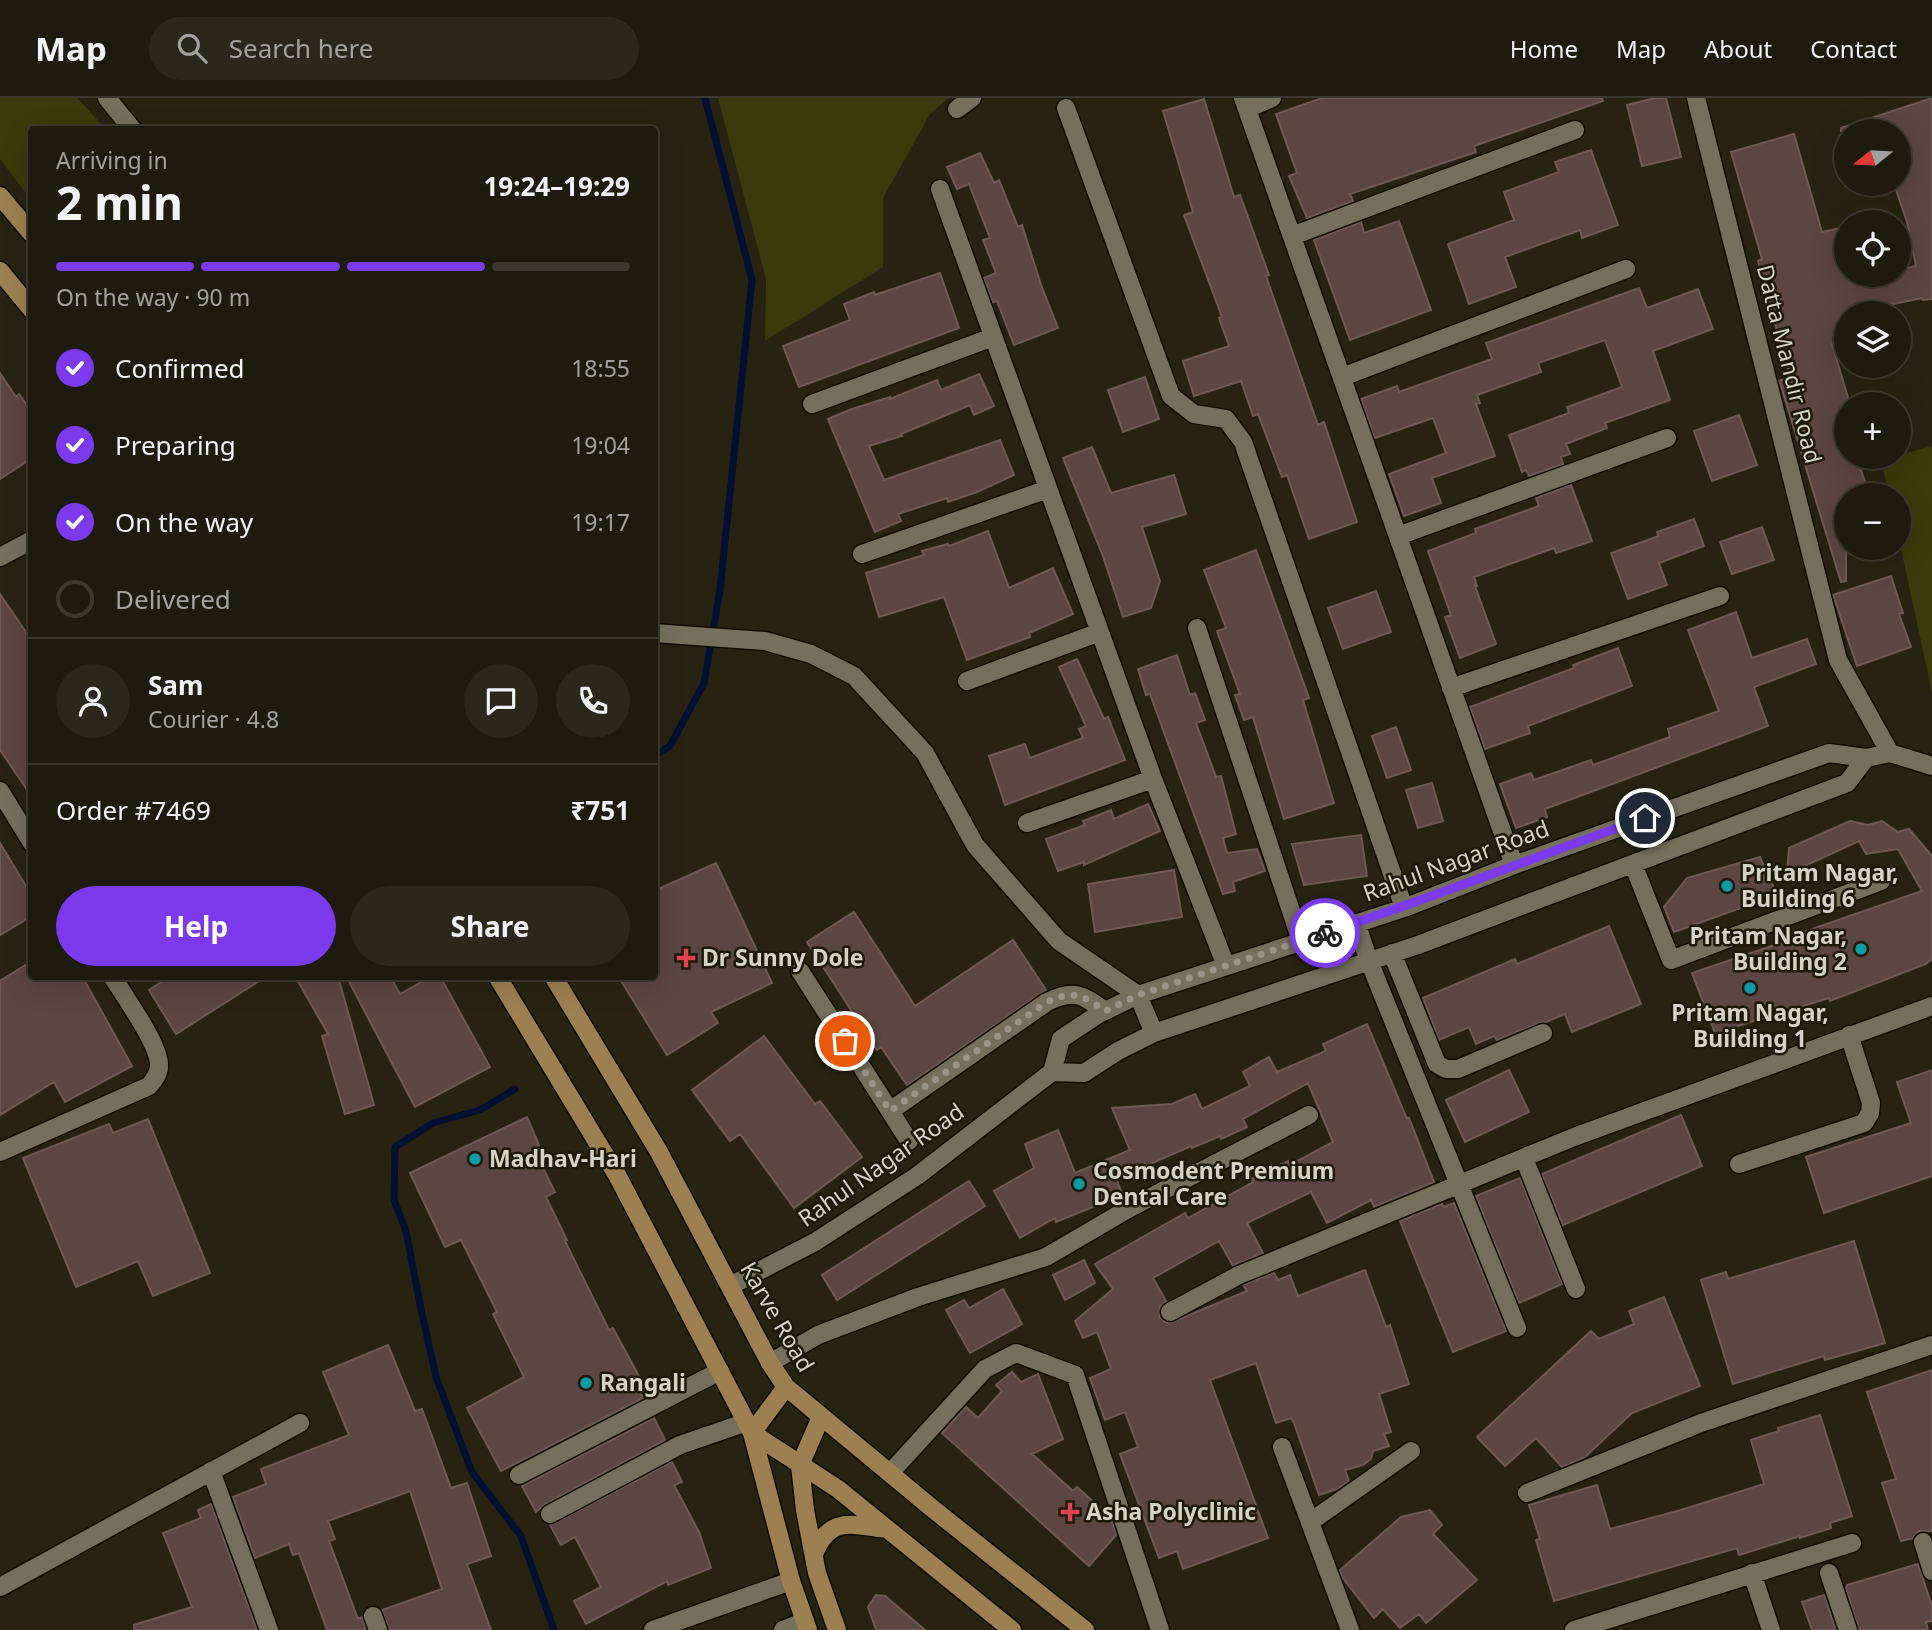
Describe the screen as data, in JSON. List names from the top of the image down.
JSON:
{
  "streets": {
    "main road": ["Karve Road"],
    "street": ["Datta Mandir Road", "Rahul Nagar Road"]
  },
  "crossings": [
    ["Datta Mandir Road", "Rahul Nagar Road"],
    ["Rahul Nagar Road", "Karve Road"]
  ],
  "places": {
    "other": [
      "Pritam Nagar, Building 6",
      "Pritam Nagar, Building 2",
      "Pritam Nagar, Building 1",
      "Madhav-Hari",
      "Cosmodent Premium Dental Care",
      "Rangali"
    ],
    "health": ["Dr Sunny Dole", "Asha Polyclinic"]
  },
  "north": "left",
  "page": {
    "header": "Map",
    "search": "Search here",
    "nav": [
      "Home",
      "Map",
      "About",
      "Contact"
    ],
    "map_buttons": ["+", "−"],
    "heading": ["2 min", "Arriving in", "19:24–19:29"],
    "panel": [
      "Sam",
      "Courier · 4.8",
      "Order #7469",
      "₹751"
    ],
    "bar": "On the way · 90 m",
    "list": [
      ["Confirmed", "18:55"],
      ["Preparing", "19:04"],
      ["On the way", "19:17"],
      "Delivered"
    ],
    "buttons": ["Help", "Share"]
  }
}
